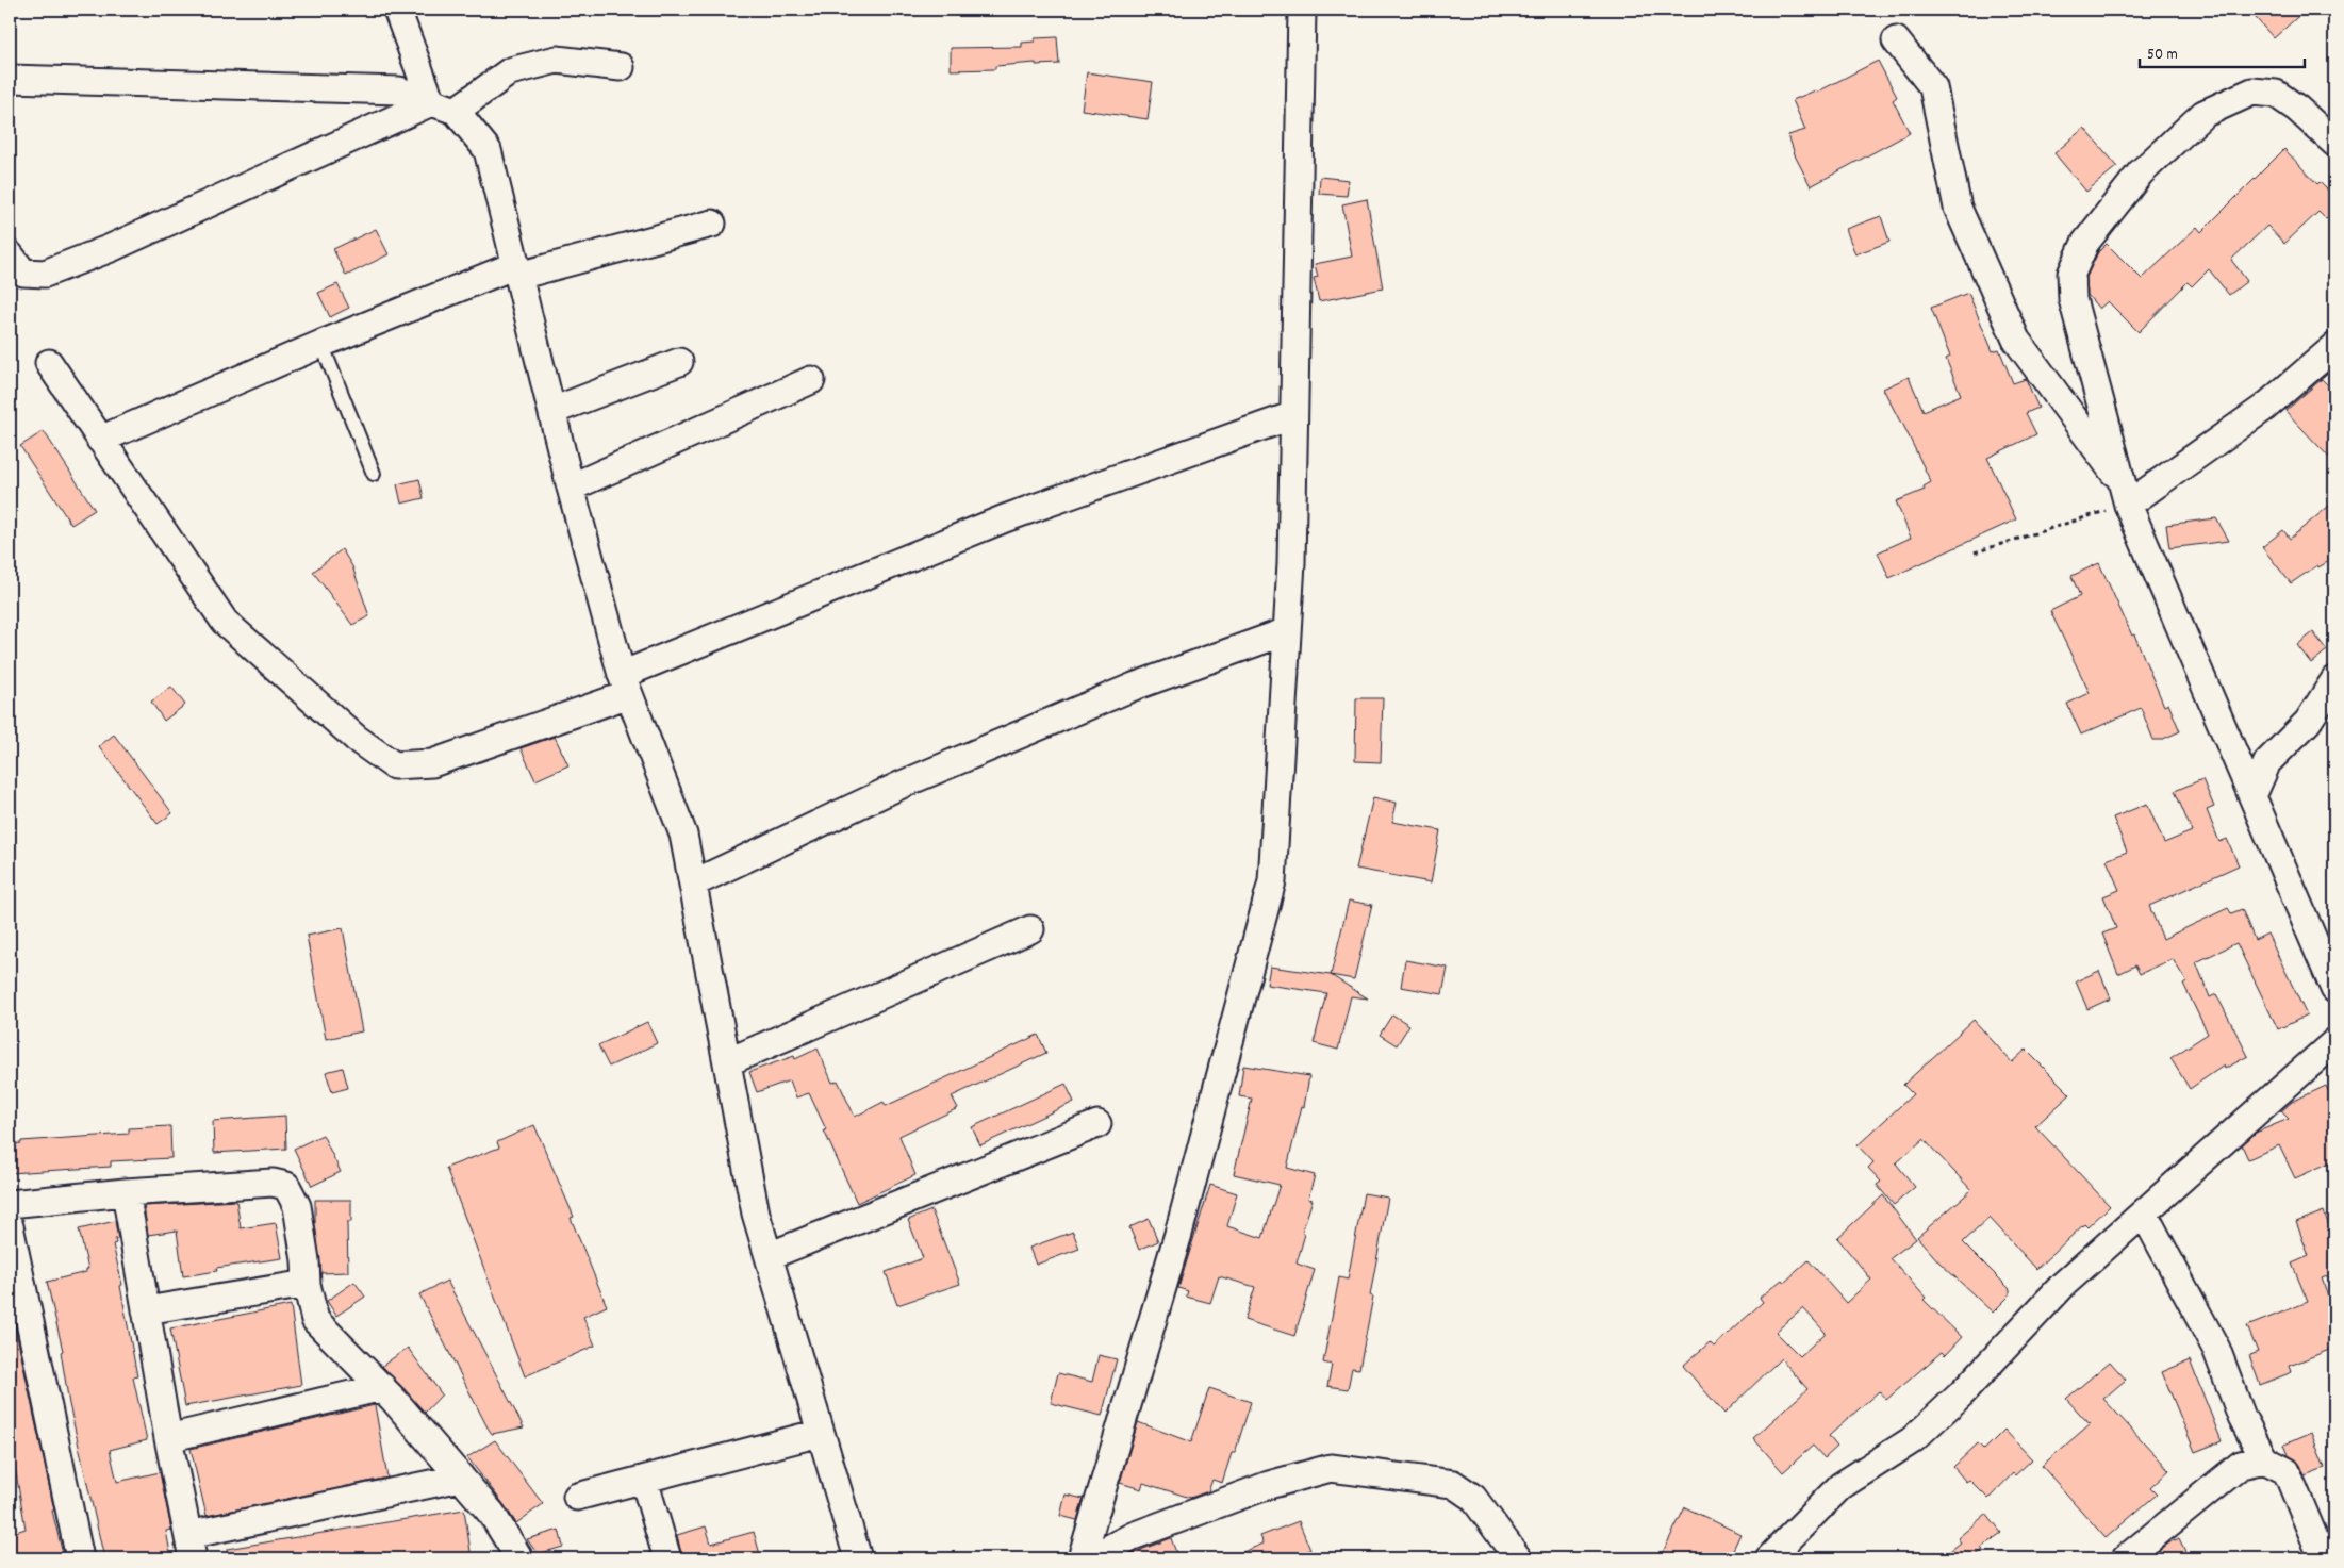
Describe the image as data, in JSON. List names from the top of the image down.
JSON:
{
  "scale_bar": "50 m"
}
